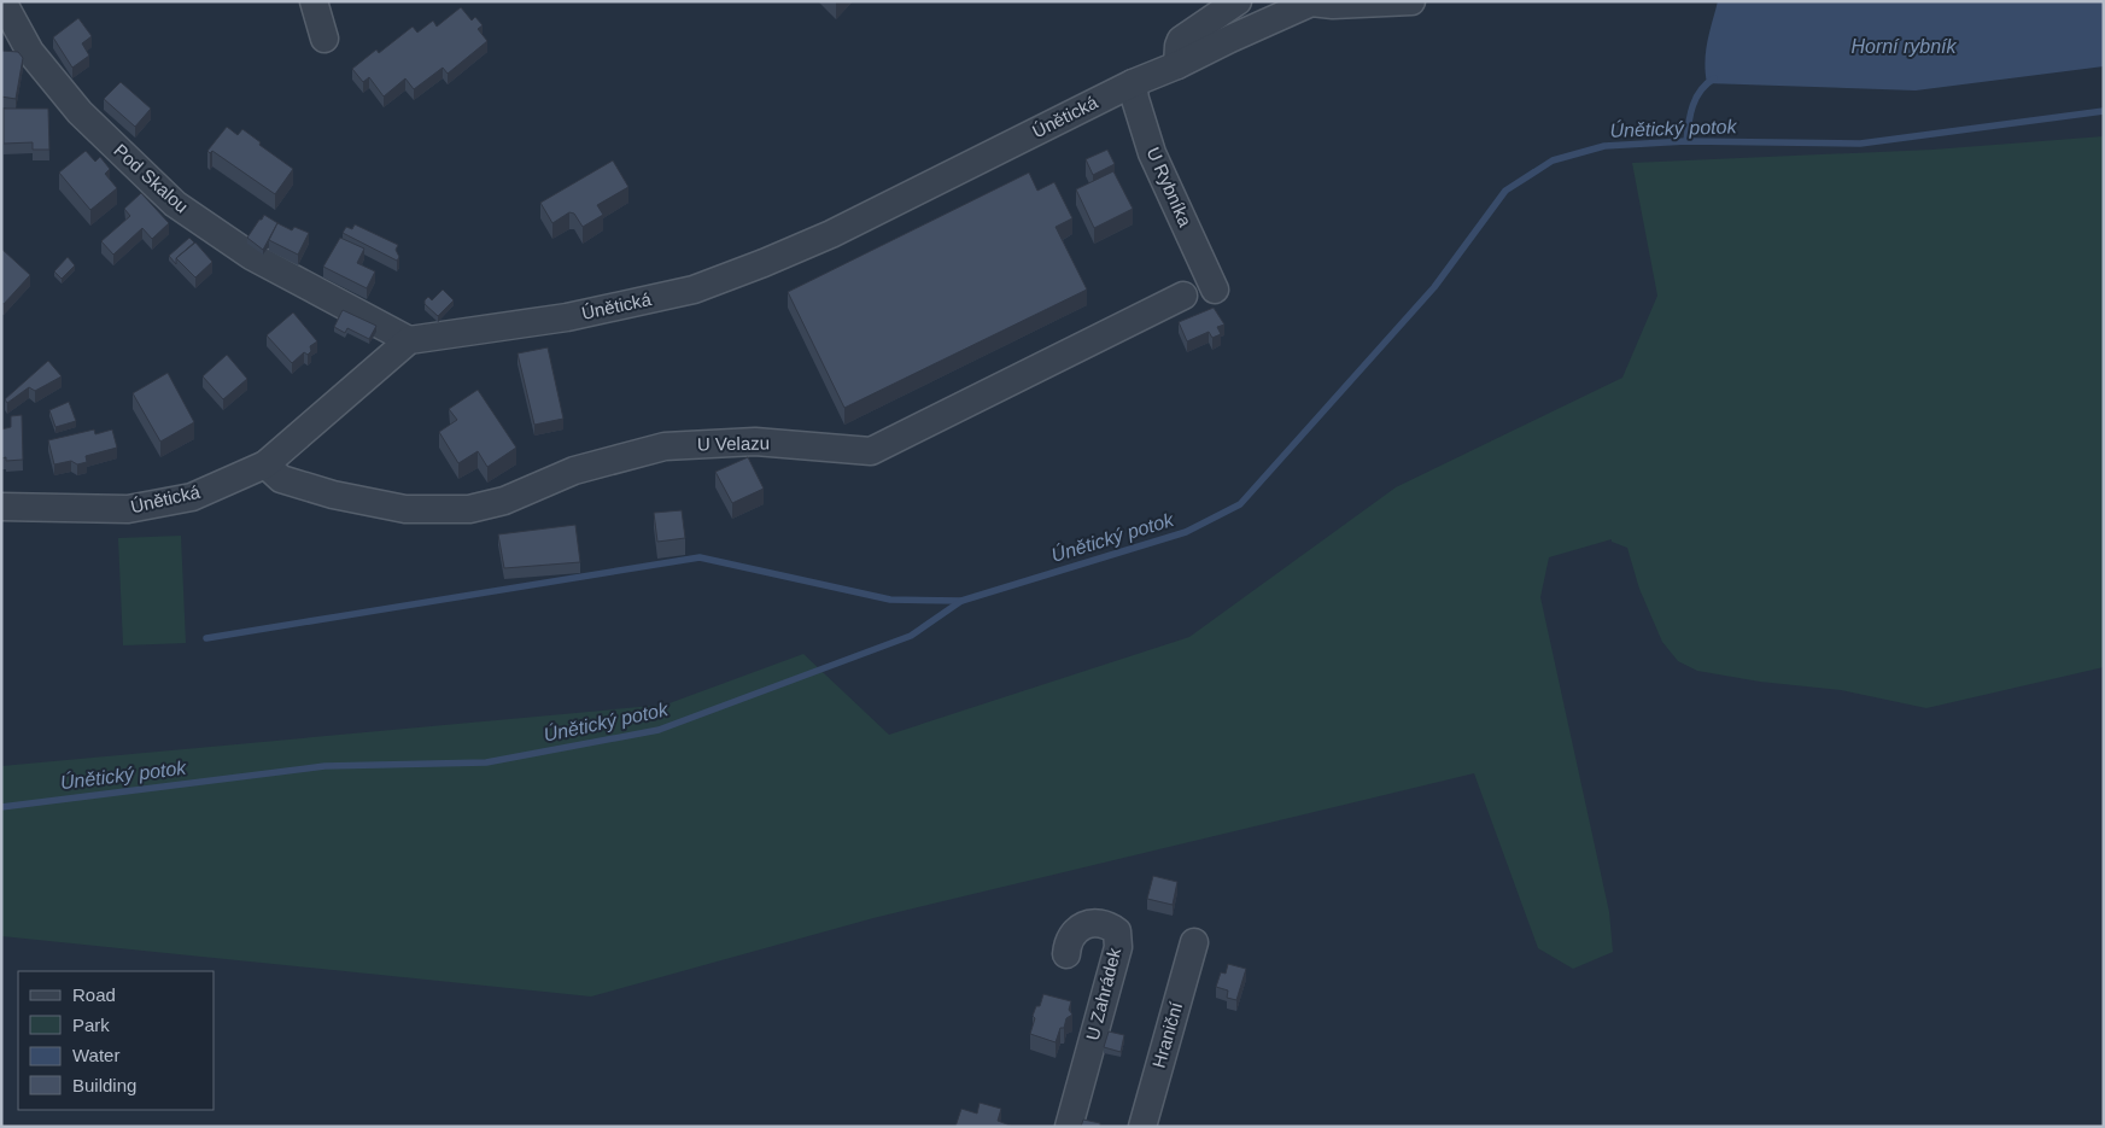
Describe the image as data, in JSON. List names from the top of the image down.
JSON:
{
  "streets": {
    "street": [
      "Únětická",
      "Pod Skalou",
      "U Rybníka",
      "U Velazu",
      "U Zahrádek",
      "Hraniční"
    ]
  },
  "crossings": [
    ["Únětická", "Pod Skalou"],
    ["Únětická", "U Rybníka"],
    ["Únětická", "U Velazu"]
  ],
  "water": ["Horní rybník", "Únětický potok"],
  "legend": [
    "Road",
    "Park",
    "Water",
    "Building"
  ]
}
